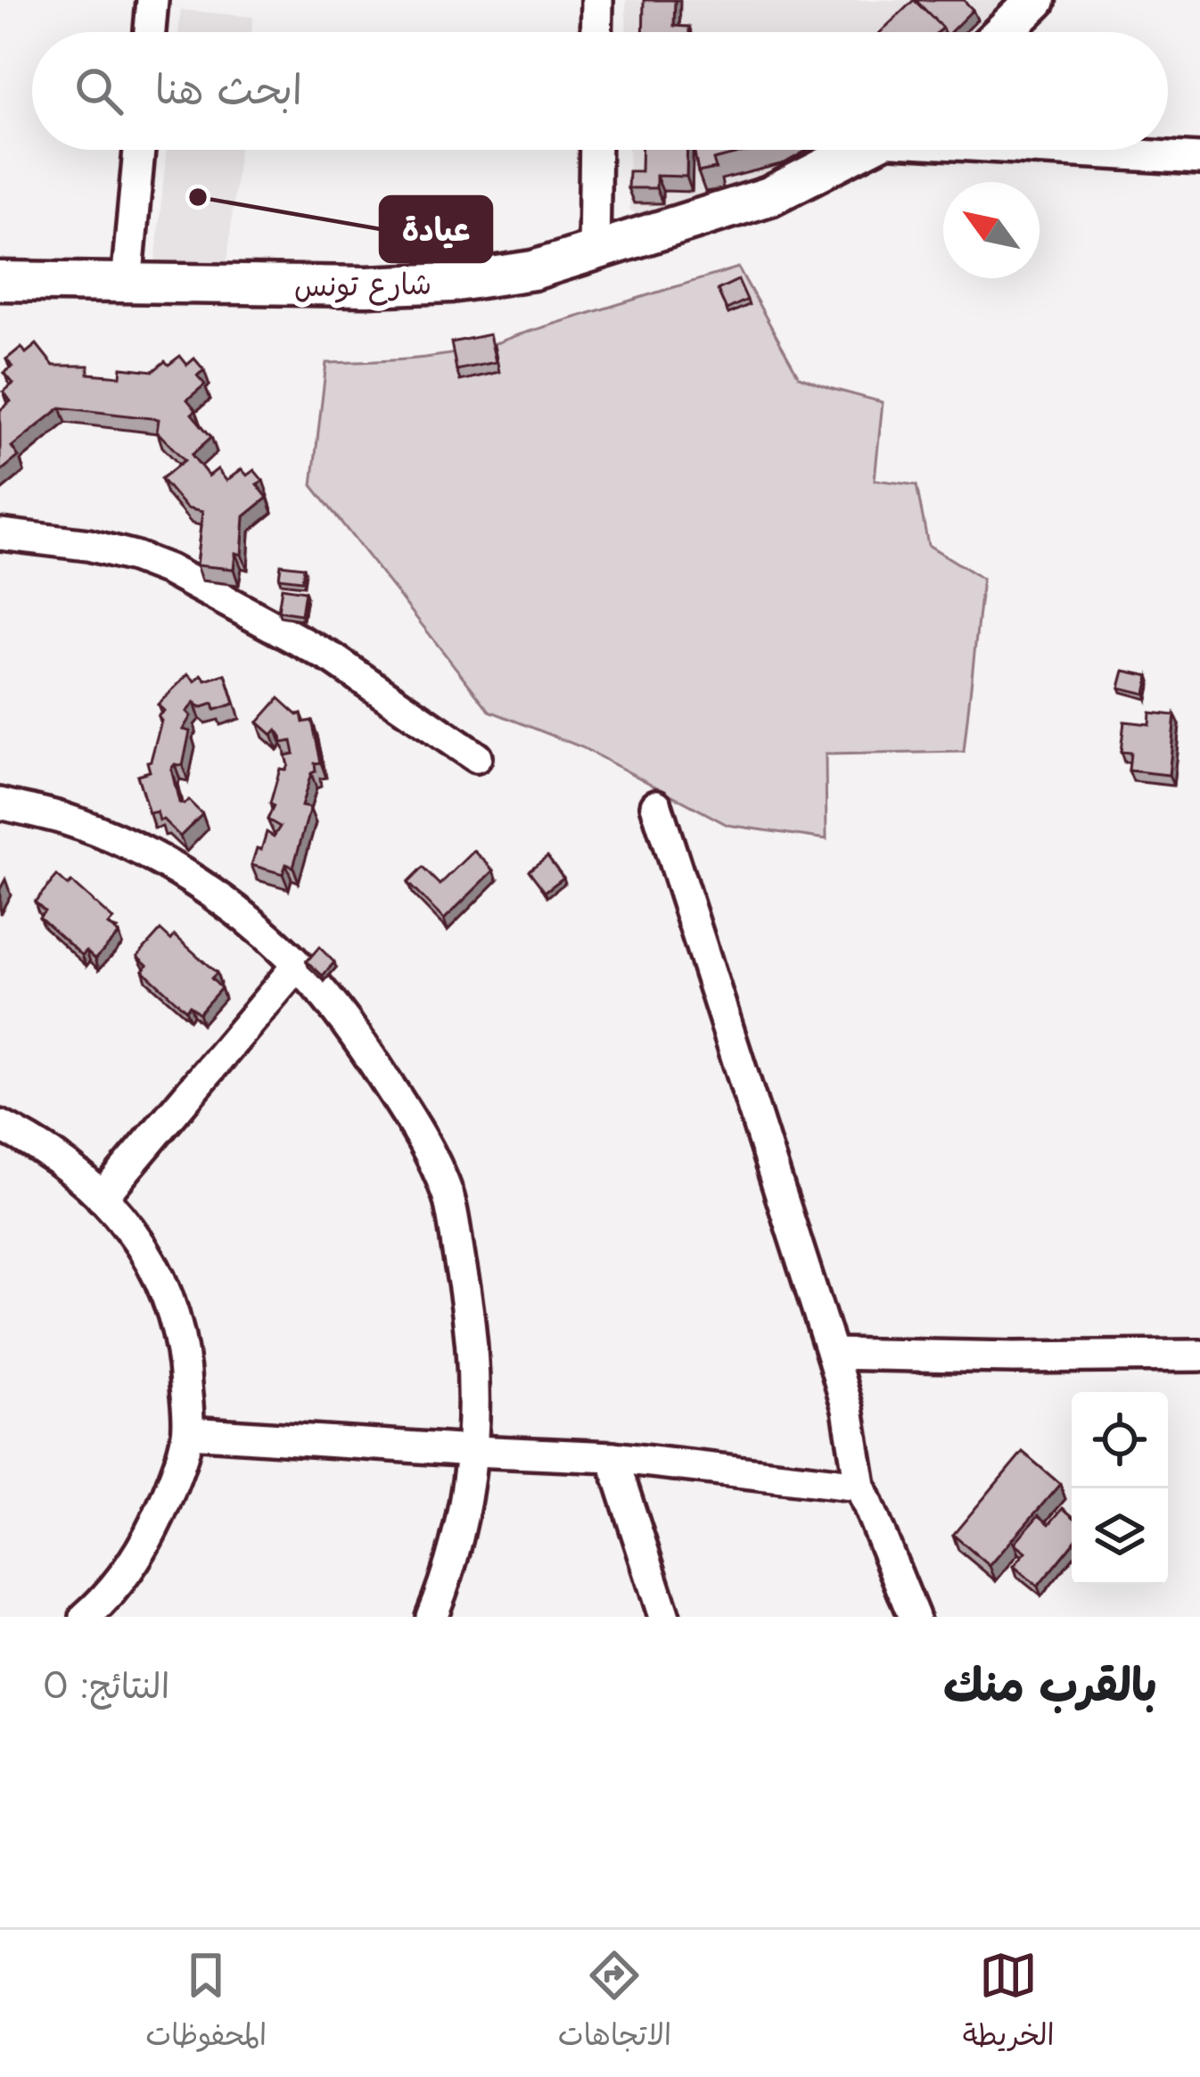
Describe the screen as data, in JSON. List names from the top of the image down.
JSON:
{
  "streets": {
    "street": ["شارع تونس"]
  },
  "places": ["عيادة"],
  "north": "top left",
  "page": {
    "search": "ابحث هنا",
    "heading": ["بالقرب منك", "النتائج: 0"],
    "nav": ["الخريطة", "الاتجاهات", "المحفوظات"]
  }
}
